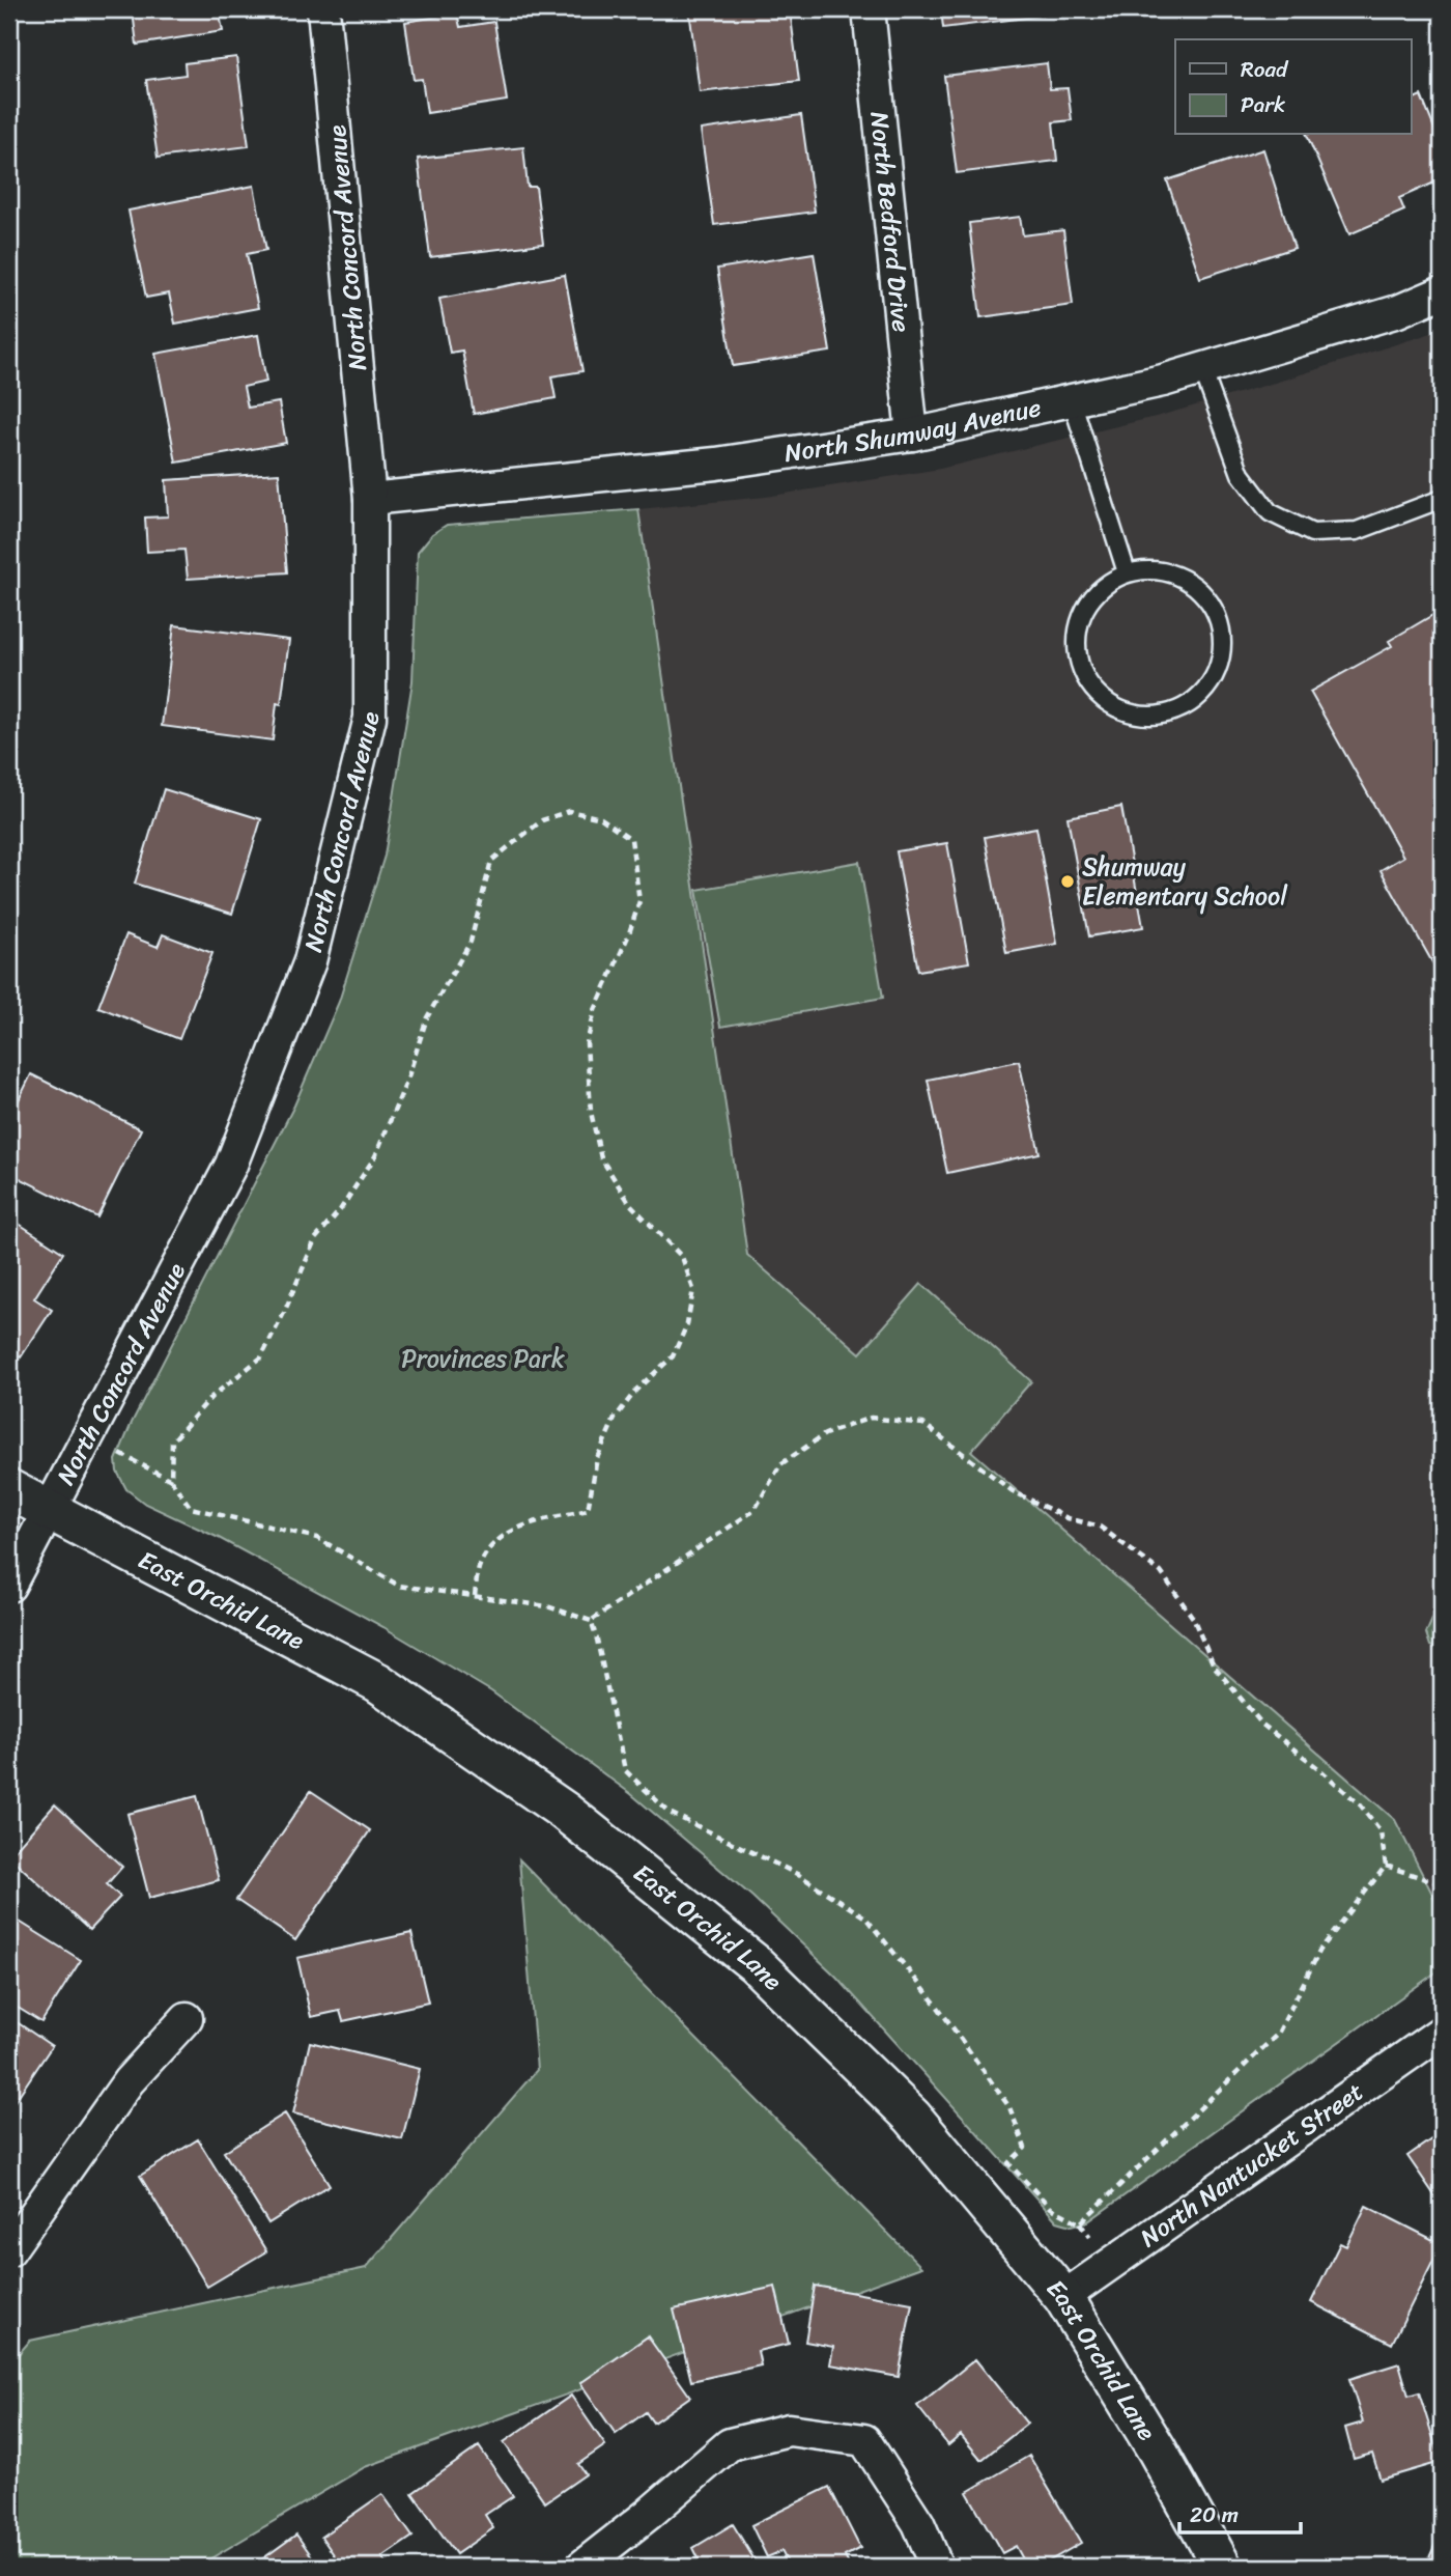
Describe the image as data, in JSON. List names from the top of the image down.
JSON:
{
  "streets": {
    "street": [
      "North Bedford Drive",
      "North Concord Avenue",
      "North Shumway Avenue",
      "East Orchid Lane",
      "North Nantucket Street"
    ]
  },
  "crossings": [
    ["North Bedford Drive", "North Shumway Avenue"],
    ["North Concord Avenue", "North Shumway Avenue"],
    ["North Concord Avenue", "East Orchid Lane"],
    ["East Orchid Lane", "North Nantucket Street"]
  ],
  "parks": ["Provinces Park"],
  "places": ["Shumway Elementary School"],
  "legend": ["Road", "Park"],
  "scale_bar": "20 m"
}
